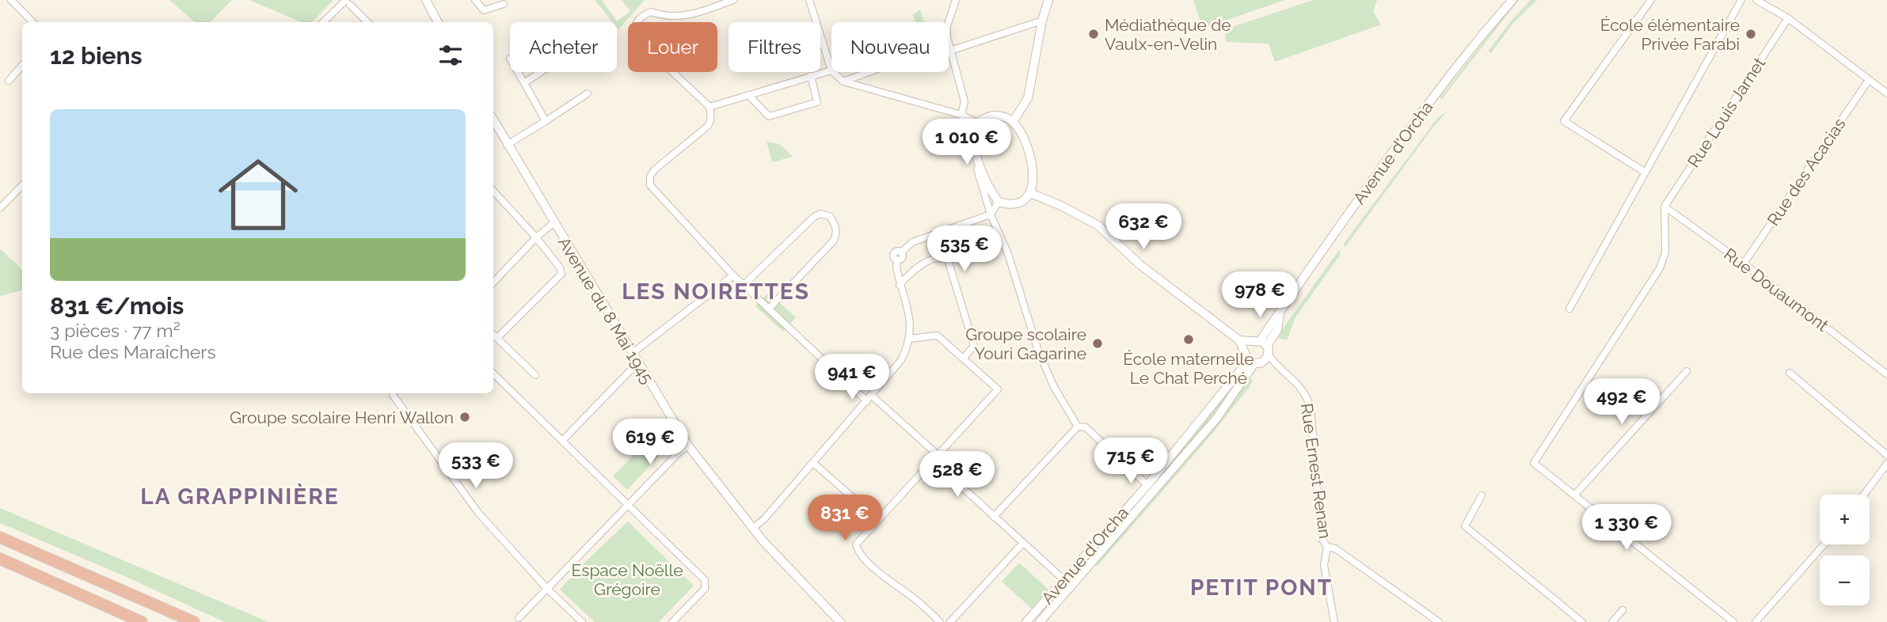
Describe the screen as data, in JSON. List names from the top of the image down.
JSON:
{
  "streets": {
    "street": [
      "Rue Louis Jarnet",
      "Avenue d'Orcha",
      "Rue des Acacias",
      "Rue Douaumont",
      "Avenue du 8 Mai 1945",
      "Rue Ernest Renan"
    ]
  },
  "crossings": [
    ["Rue Louis Jarnet", "Rue Douaumont"],
    ["Avenue d'Orcha", "Rue Ernest Renan"],
    ["Rue des Acacias", "Rue Douaumont"]
  ],
  "districts": ["LES NOIRETTES", "LA GRAPPINIÈRE", "PETIT PONT"],
  "parks": ["Espace Noëlle Grégoire"],
  "places": [
    "Médiathèque de Vaulx-en-Velin",
    "École élémentaire Privée Farabi",
    "École maternelle Le Chat Perché",
    "Groupe scolaire Youri Gagarine",
    "Groupe scolaire Henri Wallon"
  ],
  "page": {
    "chip": [
      "Acheter",
      "Louer",
      "Filtres",
      "Nouveau"
    ],
    "heading": "12 biens",
    "list": [
      {
        "name": "831 €/mois",
        "note": "3 pièces · 77 m² · Rue des Maraîchers"
      }
    ],
    "price": [
      "1 010 €",
      "632 €",
      "535 €",
      "978 €",
      "941 €",
      "492 €",
      "619 €",
      "715 €",
      "533 €",
      "528 €",
      "831 €",
      "1 330 €"
    ],
    "map_buttons": ["+", "−"]
  }
}
